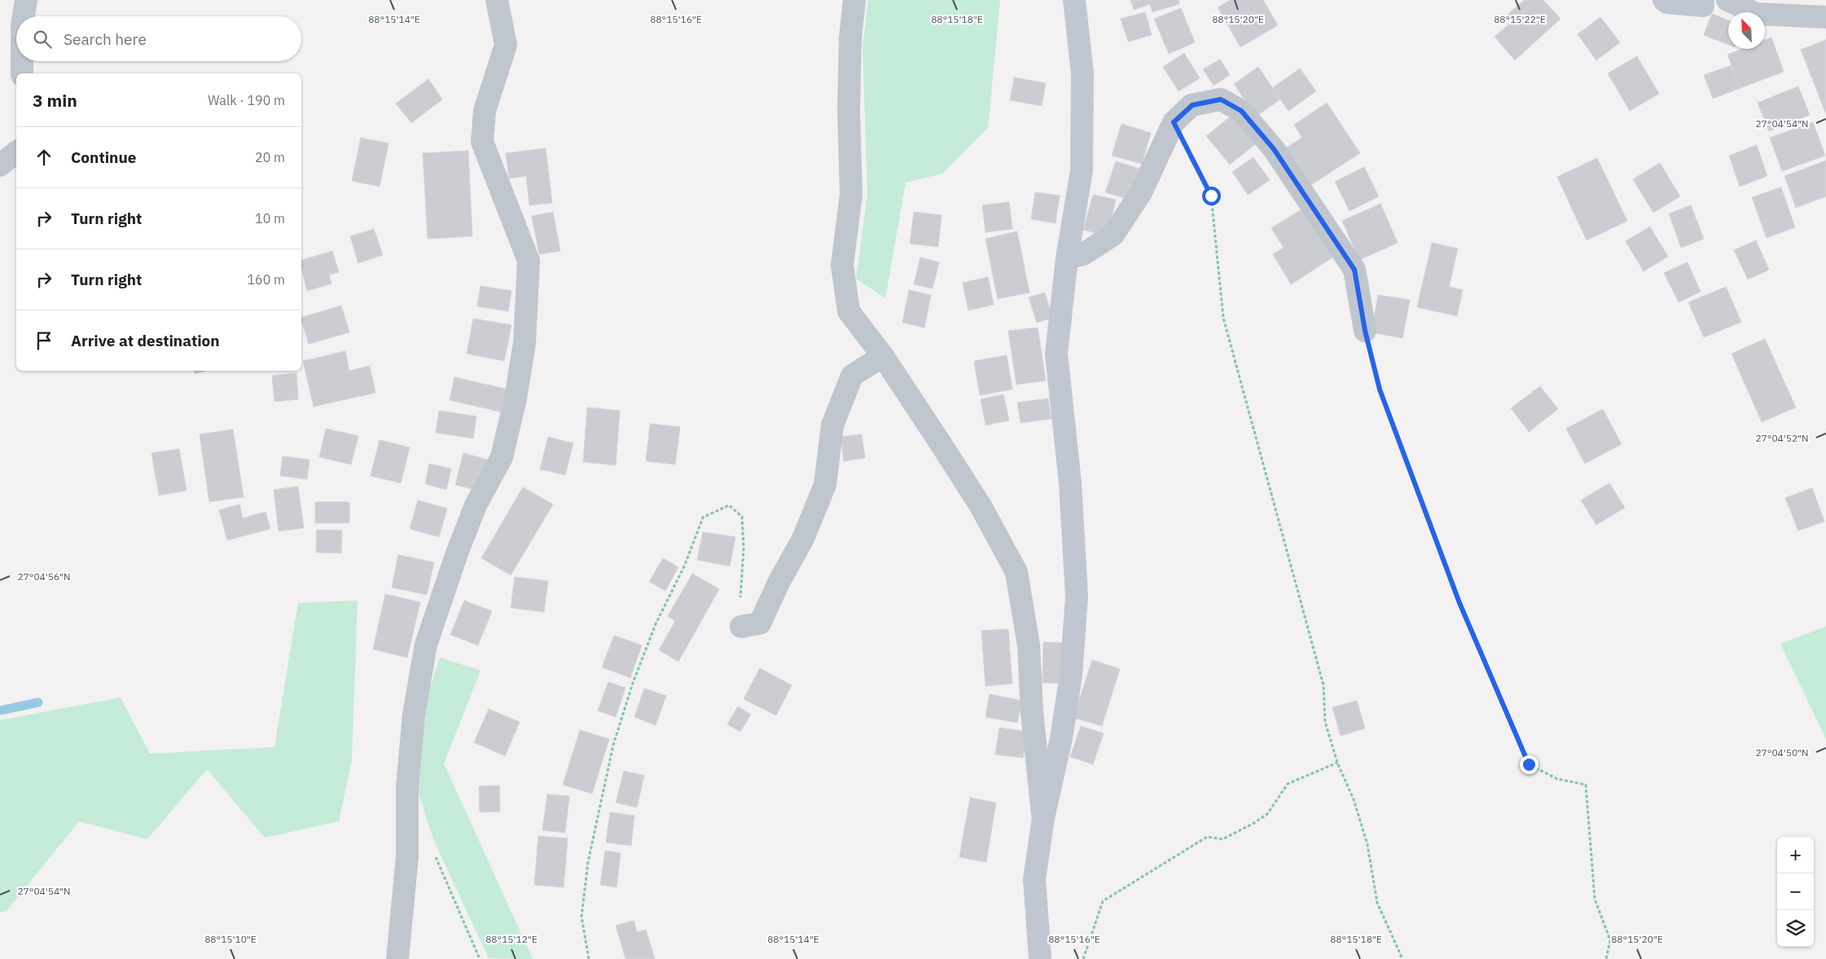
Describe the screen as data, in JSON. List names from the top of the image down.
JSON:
{
  "north": "top left",
  "page": {
    "search": "Search here",
    "heading": ["3 min", "Walk · 190 m"],
    "list": [
      ["Continue", "20 m"],
      ["Turn right", "10 m"],
      ["Turn right", "160 m"],
      "Arrive at destination"
    ],
    "map_buttons": ["+", "−"]
  },
  "coordinates": [
    "88°15'14\"E",
    "88°15'16\"E",
    "88°15'18\"E",
    "88°15'20\"E",
    "88°15'22\"E",
    "27°04'54\"N",
    "27°04'52\"N",
    "27°04'56\"N",
    "27°04'50\"N",
    "88°15'10\"E",
    "88°15'12\"E"
  ]
}
